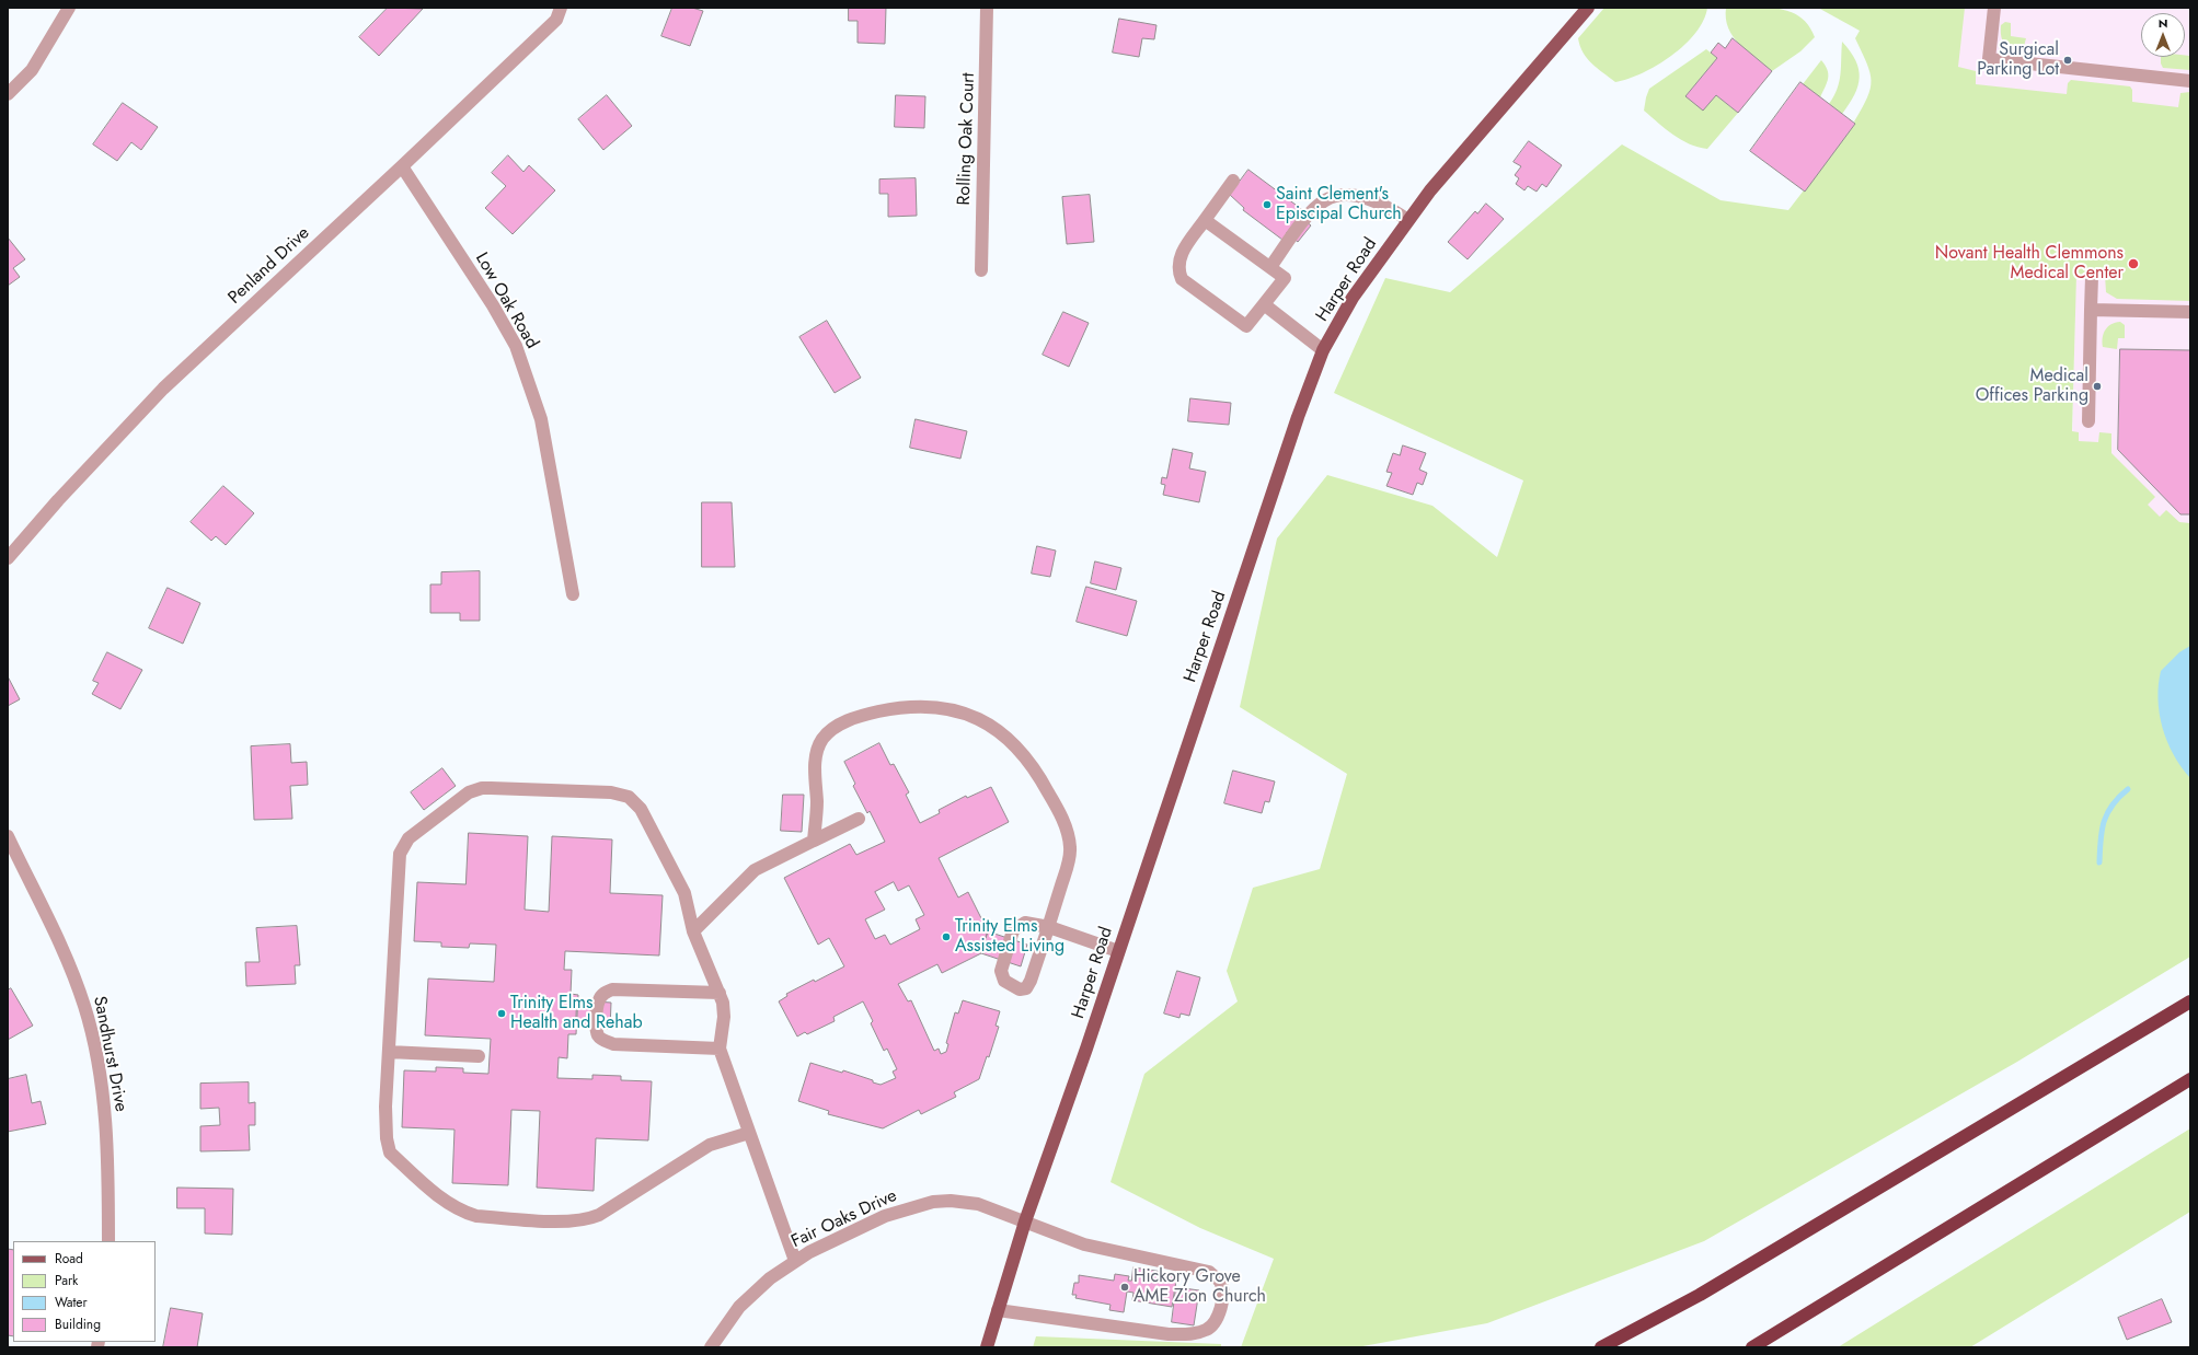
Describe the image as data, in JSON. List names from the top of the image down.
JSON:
{
  "streets": {
    "main road": ["Harper Road"],
    "street": [
      "Rolling Oak Court",
      "Penland Drive",
      "Low Oak Road",
      "Sandhurst Drive",
      "Fair Oaks Drive"
    ]
  },
  "crossings": [
    ["Penland Drive", "Low Oak Road"],
    ["Harper Road", "Fair Oaks Drive"]
  ],
  "places": [
    "Surgical Parking Lot",
    "Saint Clement's Episcipal Church",
    "Novant Health Clemmons Medical Center",
    "Medical Offices Parking",
    "Trinity Elms Assisted Living",
    "Trinity Elms Health and Rehab",
    "Hickory Grove AME Zion Church"
  ],
  "legend": [
    "Road",
    "Park",
    "Water",
    "Building"
  ],
  "north": "top"
}
